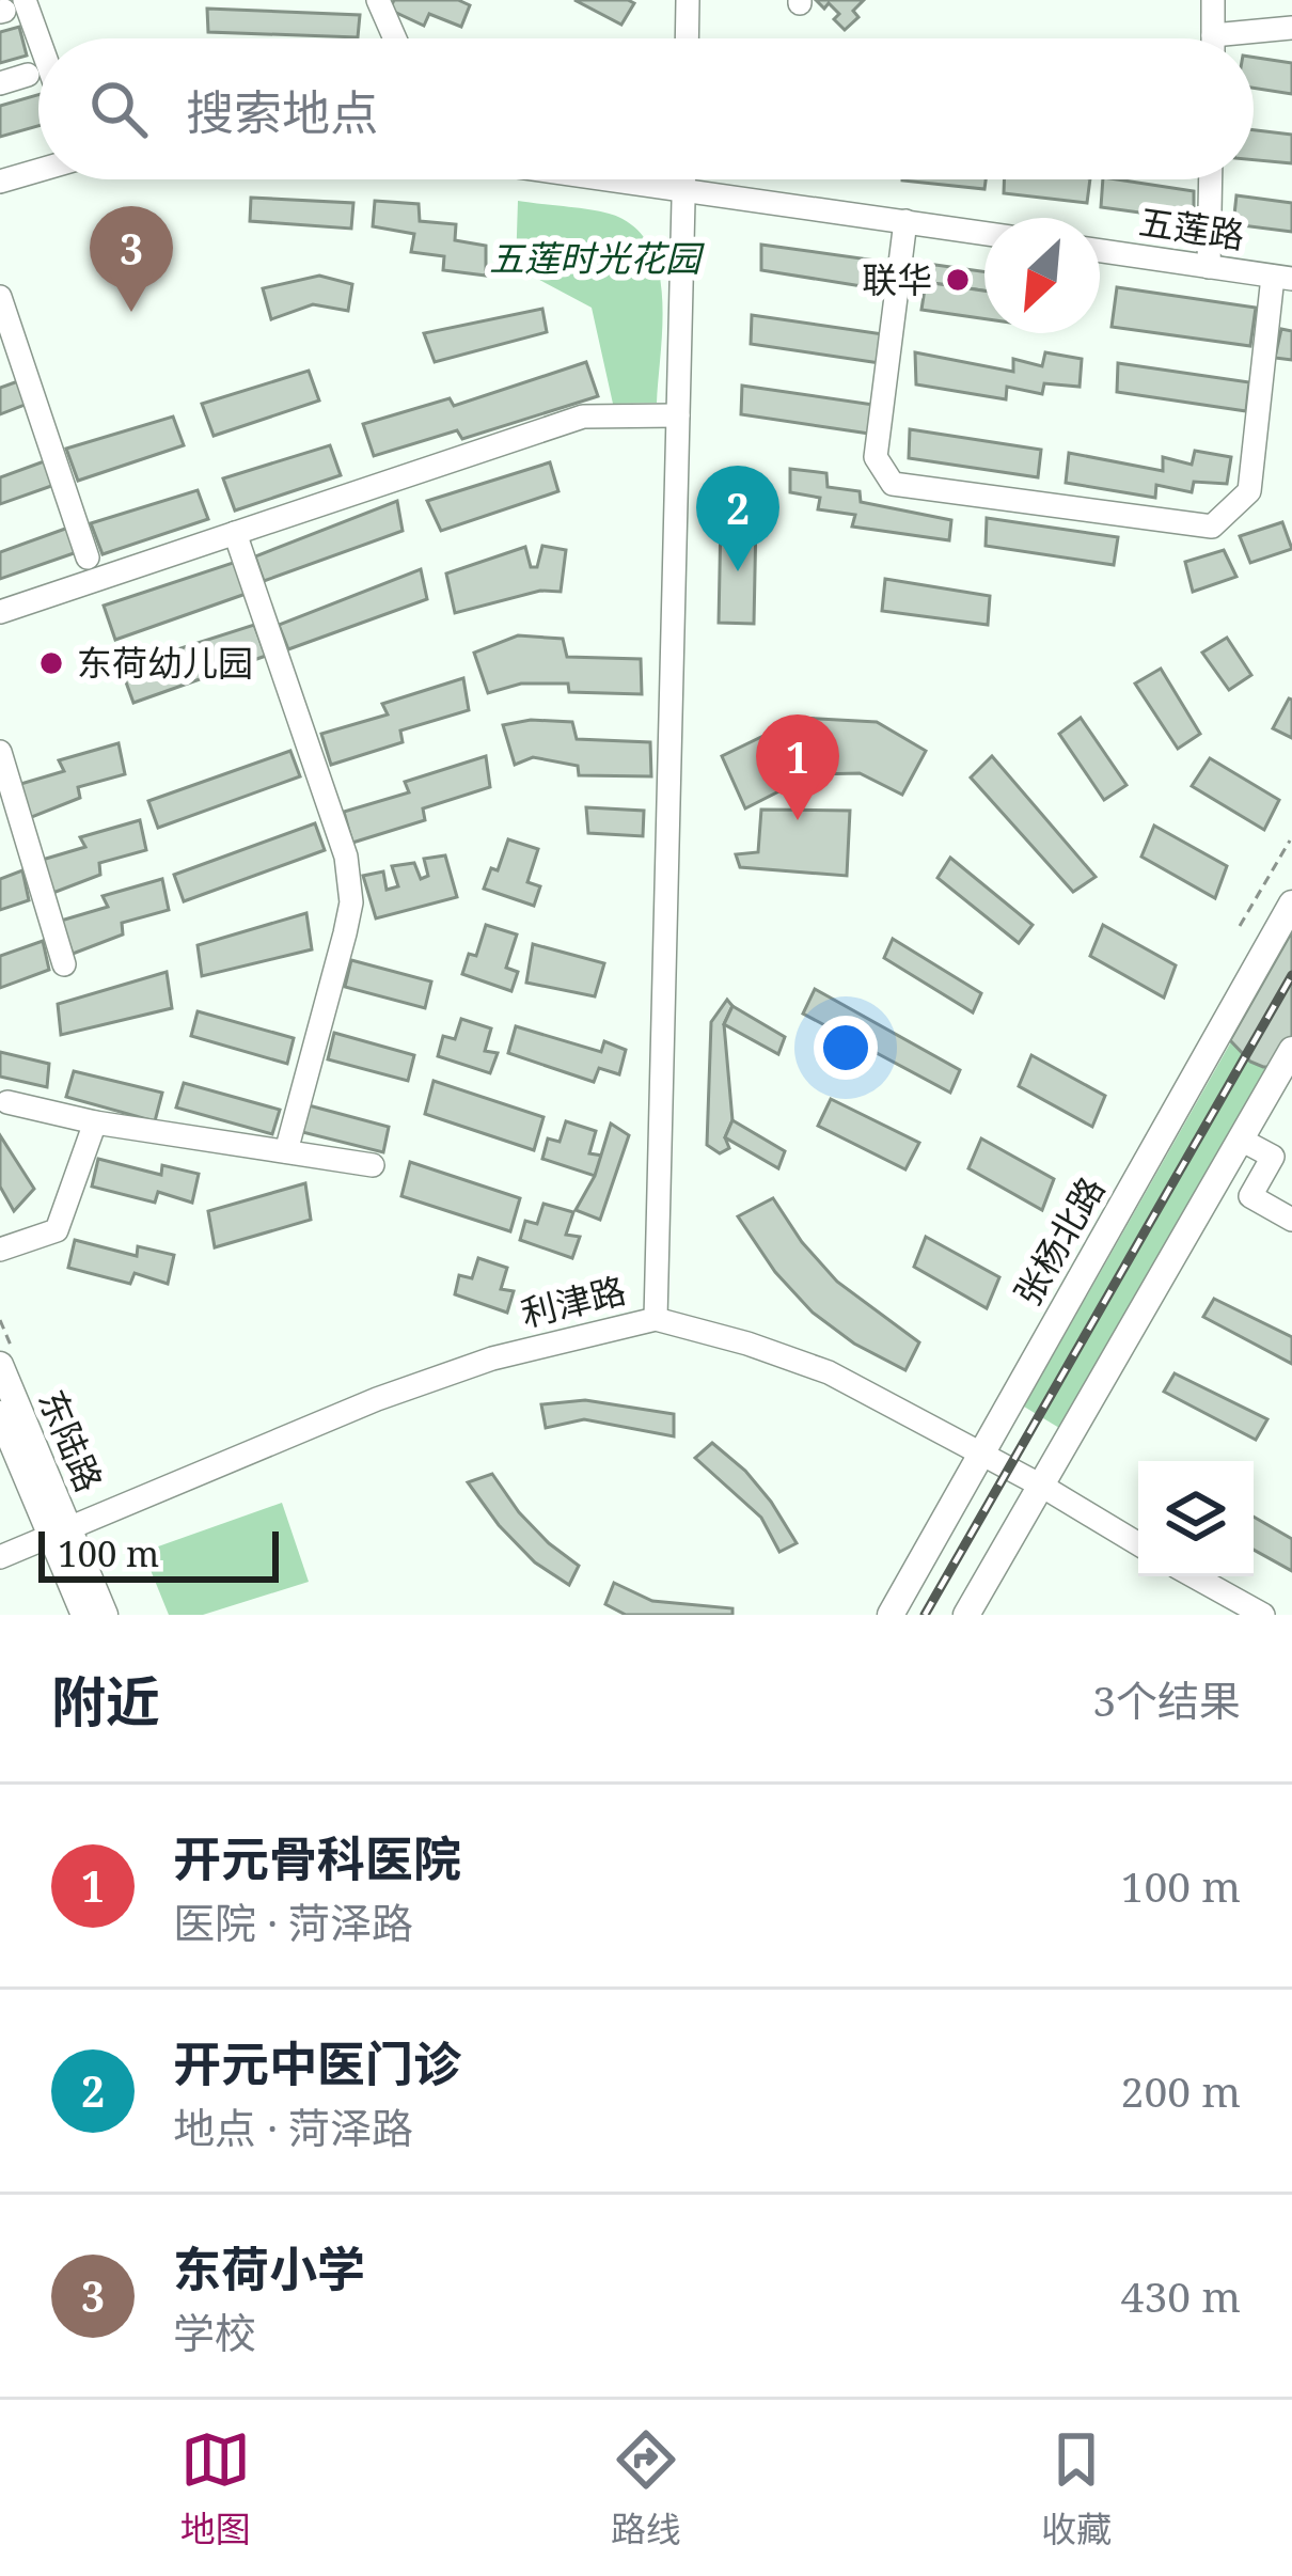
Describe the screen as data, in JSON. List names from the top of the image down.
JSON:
{
  "streets": {
    "main road": ["张杨北路", "东陆路"],
    "street": ["五莲路", "利津路"]
  },
  "crossings": [
    ["张杨北路", "利津路"],
    ["利津路", "东陆路"]
  ],
  "parks": ["五莲时光花园"],
  "places": ["联华", "东荷幼儿园"],
  "scale_bar": "100 m",
  "north": "bottom left",
  "page": {
    "search": "搜索地点",
    "pins": ["3", "2", "1"],
    "scale": "100 m",
    "heading": ["附近", "3个结果"],
    "list": [
      {
        "mark": "1",
        "name": "开元骨科医院",
        "note": "医院 · 菏泽路",
        "value": "100 m"
      },
      {
        "mark": "2",
        "name": "开元中医门诊",
        "note": "地点 · 菏泽路",
        "value": "200 m"
      },
      {
        "mark": "3",
        "name": "东荷小学",
        "note": "学校",
        "value": "430 m"
      }
    ],
    "nav": ["地图", "路线", "收藏"]
  }
}
